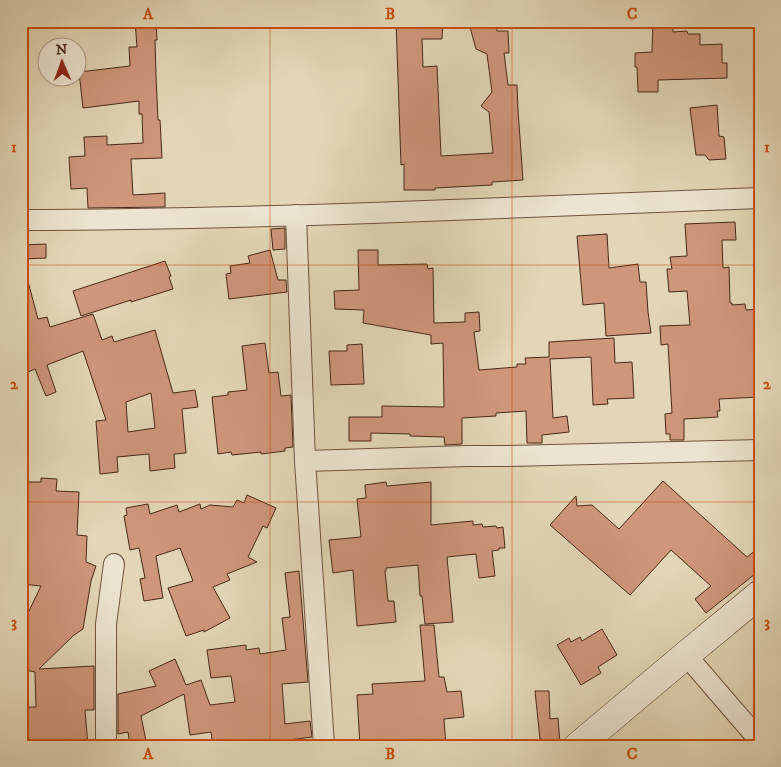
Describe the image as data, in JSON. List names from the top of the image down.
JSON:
{
  "north": "top",
  "grid": {
    "columns": ["A", "B", "C"],
    "rows": ["1", "2", "3"]
  }
}
